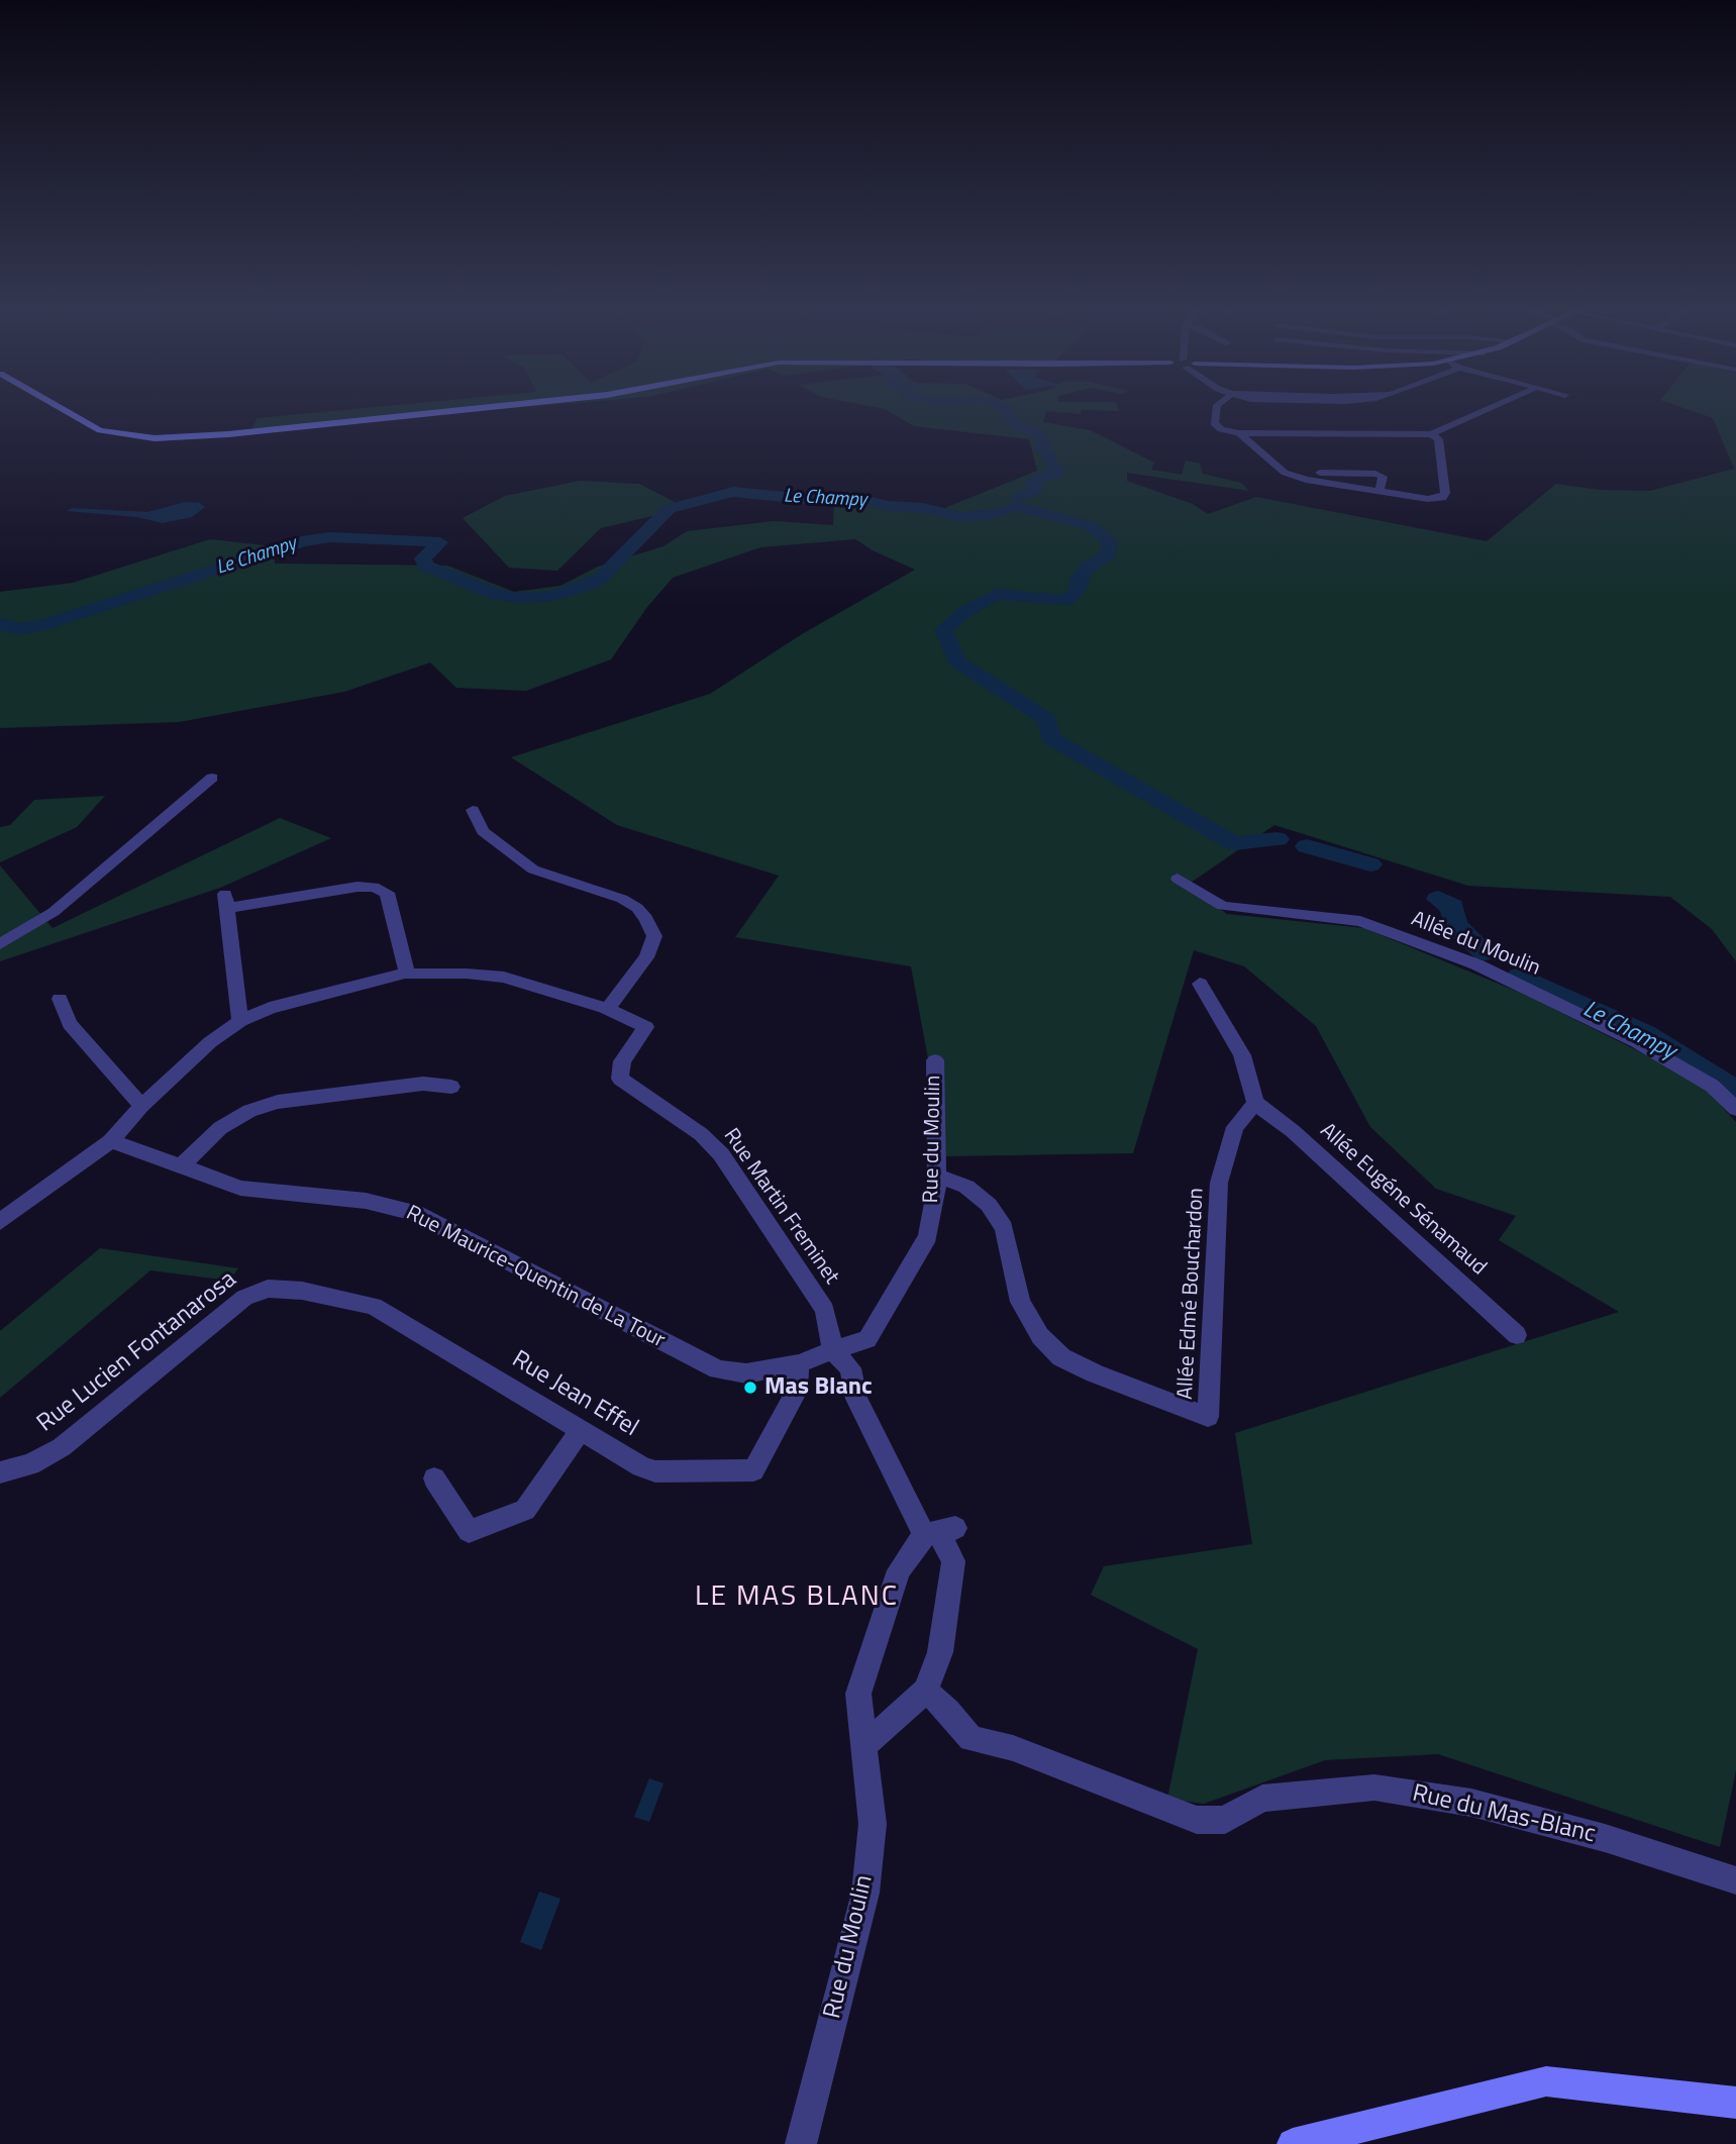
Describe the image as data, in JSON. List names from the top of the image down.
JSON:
{
  "streets": {
    "street": [
      "Allée du Moulin",
      "Rue du Moulin",
      "Allée Eugéne Sénamaud",
      "Rue Martin Freminet",
      "Rue Maurice-Quentin de La Tour",
      "Allée Edmé Bouchardon",
      "Rue Lucien Fontanarosa",
      "Rue Jean Effel",
      "Rue du Mas-Blanc"
    ]
  },
  "crossings": [
    ["Rue du Moulin", "Rue Martin Freminet"],
    ["Rue du Moulin", "Rue Maurice-Quentin de La Tour"],
    ["Rue du Moulin", "Allée Edmé Bouchardon"],
    ["Allée Eugéne Sénamaud", "Allée Edmé Bouchardon"],
    ["Rue Martin Freminet", "Rue Maurice-Quentin de La Tour"],
    ["Rue Maurice-Quentin de La Tour", "Rue Jean Effel"],
    ["Rue Lucien Fontanarosa", "Rue Jean Effel"]
  ],
  "districts": ["LE MAS BLANC"],
  "water": ["Le Champy"],
  "places": ["Mas Blanc"]
}
